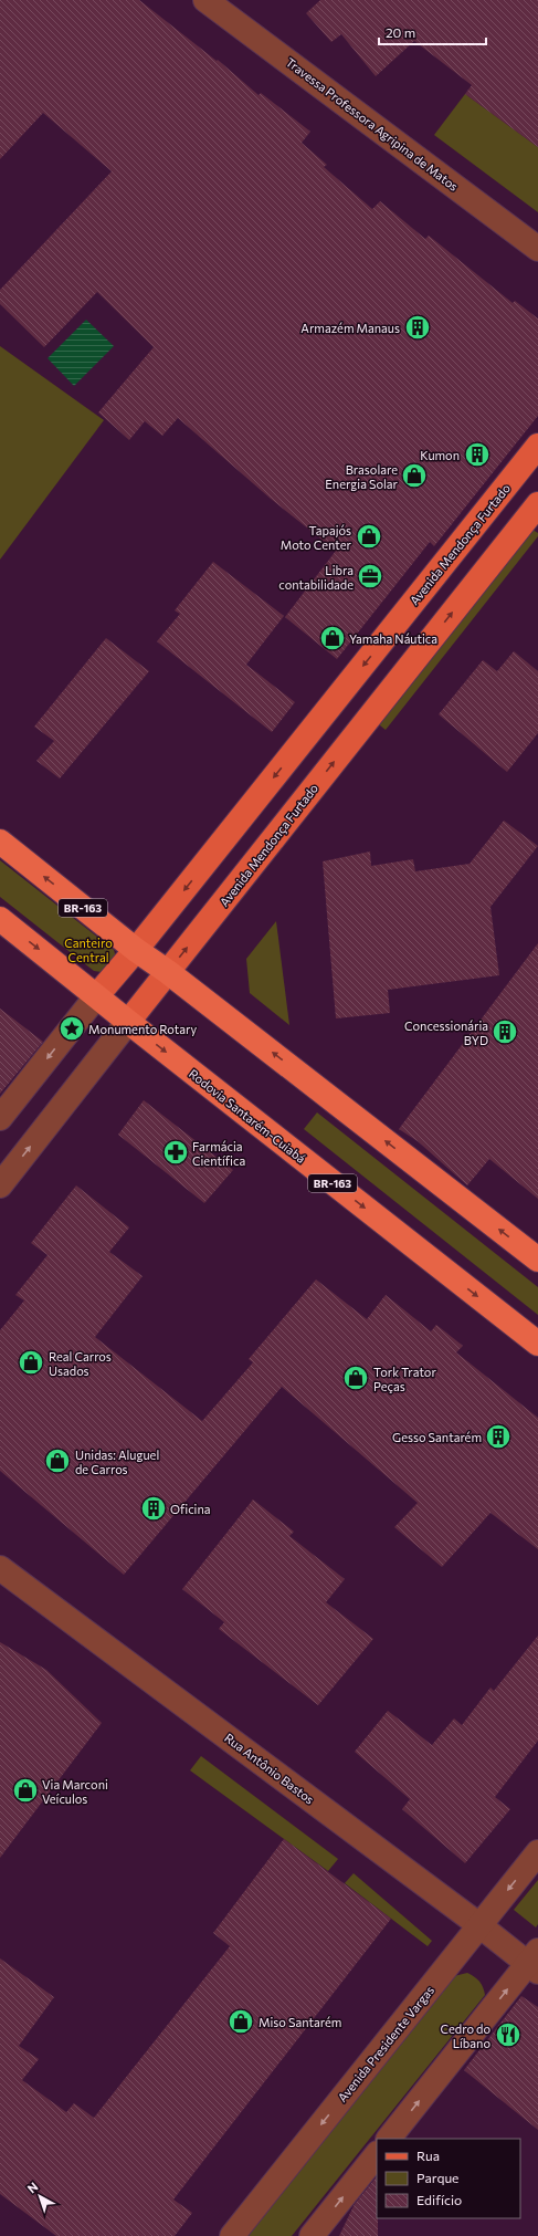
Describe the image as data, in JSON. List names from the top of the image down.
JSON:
{
  "streets": {
    "highway": ["BR-163", "Rodovia Santarém-Cuiabá"],
    "main road": ["Avenida Mendonça Furtado"],
    "street": ["Travessa Professora Agripina de Matos", "Rua Antônio Bastos", "Avenida Presidente Vargas"]
  },
  "crossings": [
    ["Avenida Mendonça Furtado", "BR-163"],
    ["Avenida Mendonça Furtado", "Rodovia Santarém-Cuiabá"],
    ["Rua Antônio Bastos", "Avenida Presidente Vargas"]
  ],
  "parks": ["Canteiro Central"],
  "places": {
    "building": [
      "Armazém Manaus",
      "Kumon",
      "Concessionária BYD",
      "Gesso Santarém",
      "Oficina"
    ],
    "shop": [
      "Brasolare Energia Solar",
      "Tapajós Moto Center",
      "Yamaha Náutica",
      "Real Carros Usados",
      "Tork Trator Peças",
      "Unidas: Aluguel de Carros",
      "Via Marconi Veículos",
      "Miso Santarém"
    ],
    "office": ["Libra contabilidade"],
    "place": ["Monumento Rotary"],
    "pharmacy": ["Farmácia Científica"],
    "restaurant": ["Cedro do Líbano"]
  },
  "legend": ["Rua", "Parque", "Edifício"],
  "scale_bar": "20 m",
  "north": "top left"
}
